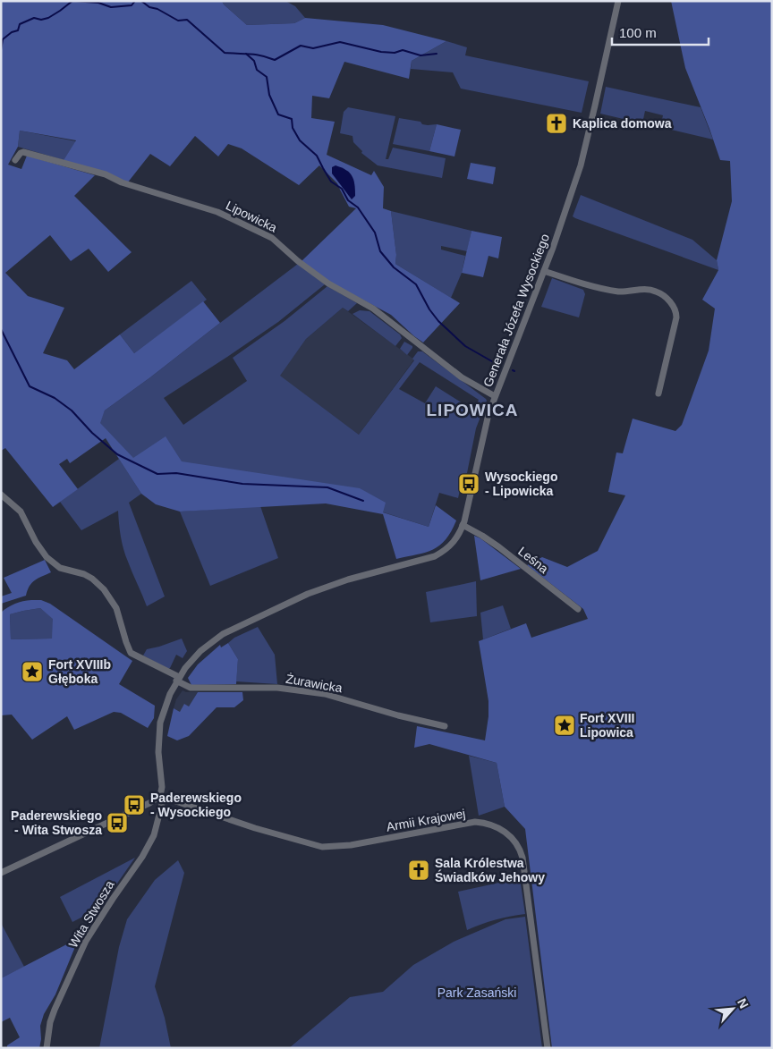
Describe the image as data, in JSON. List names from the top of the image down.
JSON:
{
  "streets": {
    "street": [
      "Lipowicka",
      "Generała Józefa Wysockiego",
      "Leśna",
      "Żurawicka",
      "Armii Krajowej",
      "Wita Stwosza"
    ]
  },
  "crossings": [
    ["Lipowicka", "Generała Józefa Wysockiego"],
    ["Generała Józefa Wysockiego", "Leśna"],
    ["Generała Józefa Wysockiego", "Żurawicka"],
    ["Generała Józefa Wysockiego", "Armii Krajowej"],
    ["Generała Józefa Wysockiego", "Wita Stwosza"],
    ["Armii Krajowej", "Wita Stwosza"]
  ],
  "districts": ["LIPOWICA"],
  "parks": ["Park Zasański"],
  "places": {
    "church": ["Kaplica domowa", "Sala Królestwa Świadków Jehowy"],
    "bus stop": ["Wysockiego - Lipowicka", "Paderewskiego - Wysockiego", "Paderewskiego - Wita Stwosza"],
    "place": ["Fort XVIIIb Głęboka", "Fort XVIII Lipowica"]
  },
  "scale_bar": "100 m",
  "north": "top right"
}
